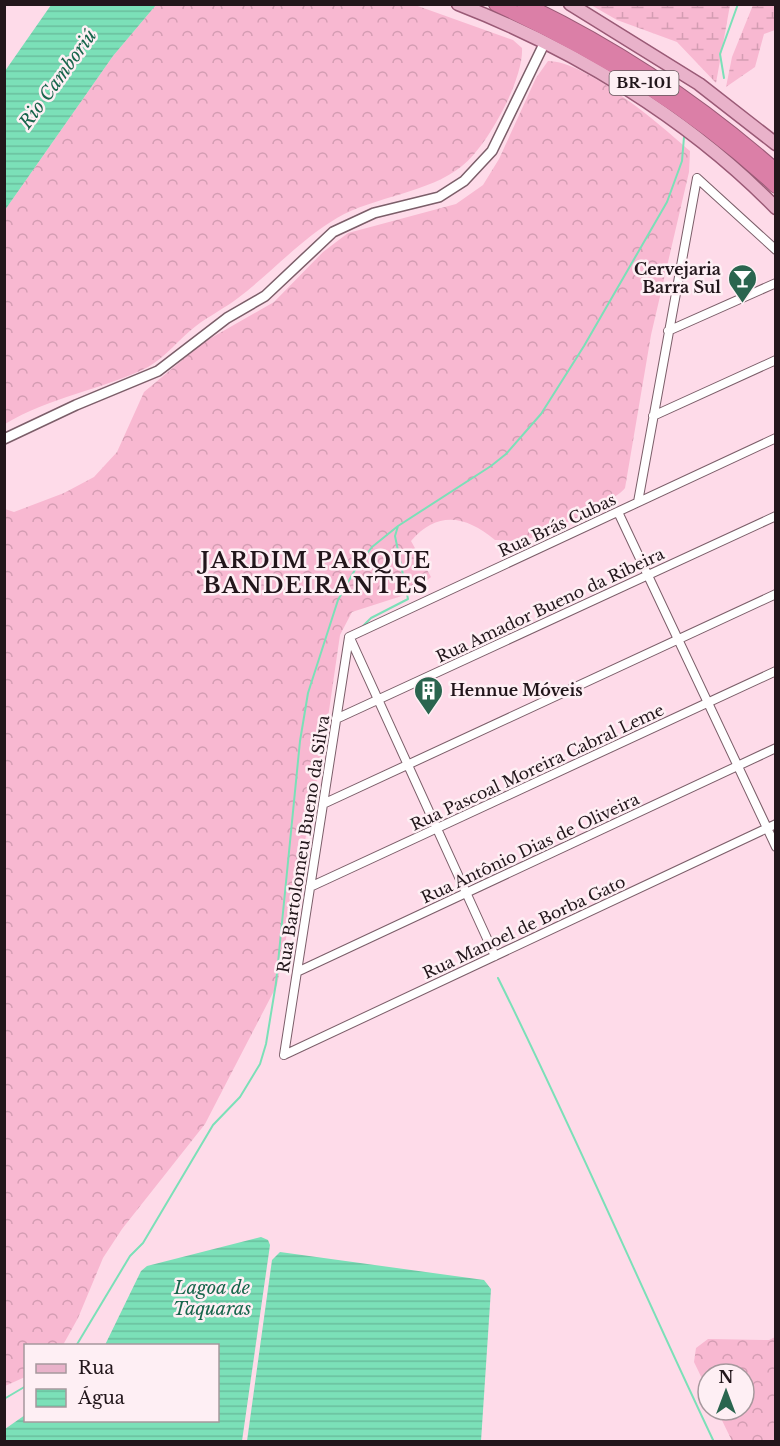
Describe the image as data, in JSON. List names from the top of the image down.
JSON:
{
  "streets": {
    "highway": ["BR-101"],
    "street": [
      "Rua Brás Cubas",
      "Rua Amador Bueno da Ribeira",
      "Rua Pascoal Moreira Cabral Leme",
      "Rua Bartolomeu Bueno da Silva",
      "Rua Antônio Dias de Oliveira",
      "Rua Manoel de Borba Gato"
    ]
  },
  "crossings": [
    ["Rua Brás Cubas", "Rua Bartolomeu Bueno da Silva"],
    ["Rua Amador Bueno da Ribeira", "Rua Bartolomeu Bueno da Silva"],
    ["Rua Pascoal Moreira Cabral Leme", "Rua Bartolomeu Bueno da Silva"],
    ["Rua Bartolomeu Bueno da Silva", "Rua Antônio Dias de Oliveira"],
    ["Rua Bartolomeu Bueno da Silva", "Rua Manoel de Borba Gato"]
  ],
  "districts": ["JARDIM PARQUE BANDEIRANTES"],
  "water": ["Rio Camboriú", "Lagoa de Taquaras"],
  "places": {
    "bar": ["Cervejaria Barra Sul"],
    "building": ["Hennue Móveis"]
  },
  "legend": ["Rua", "Água"],
  "north": "top"
}
